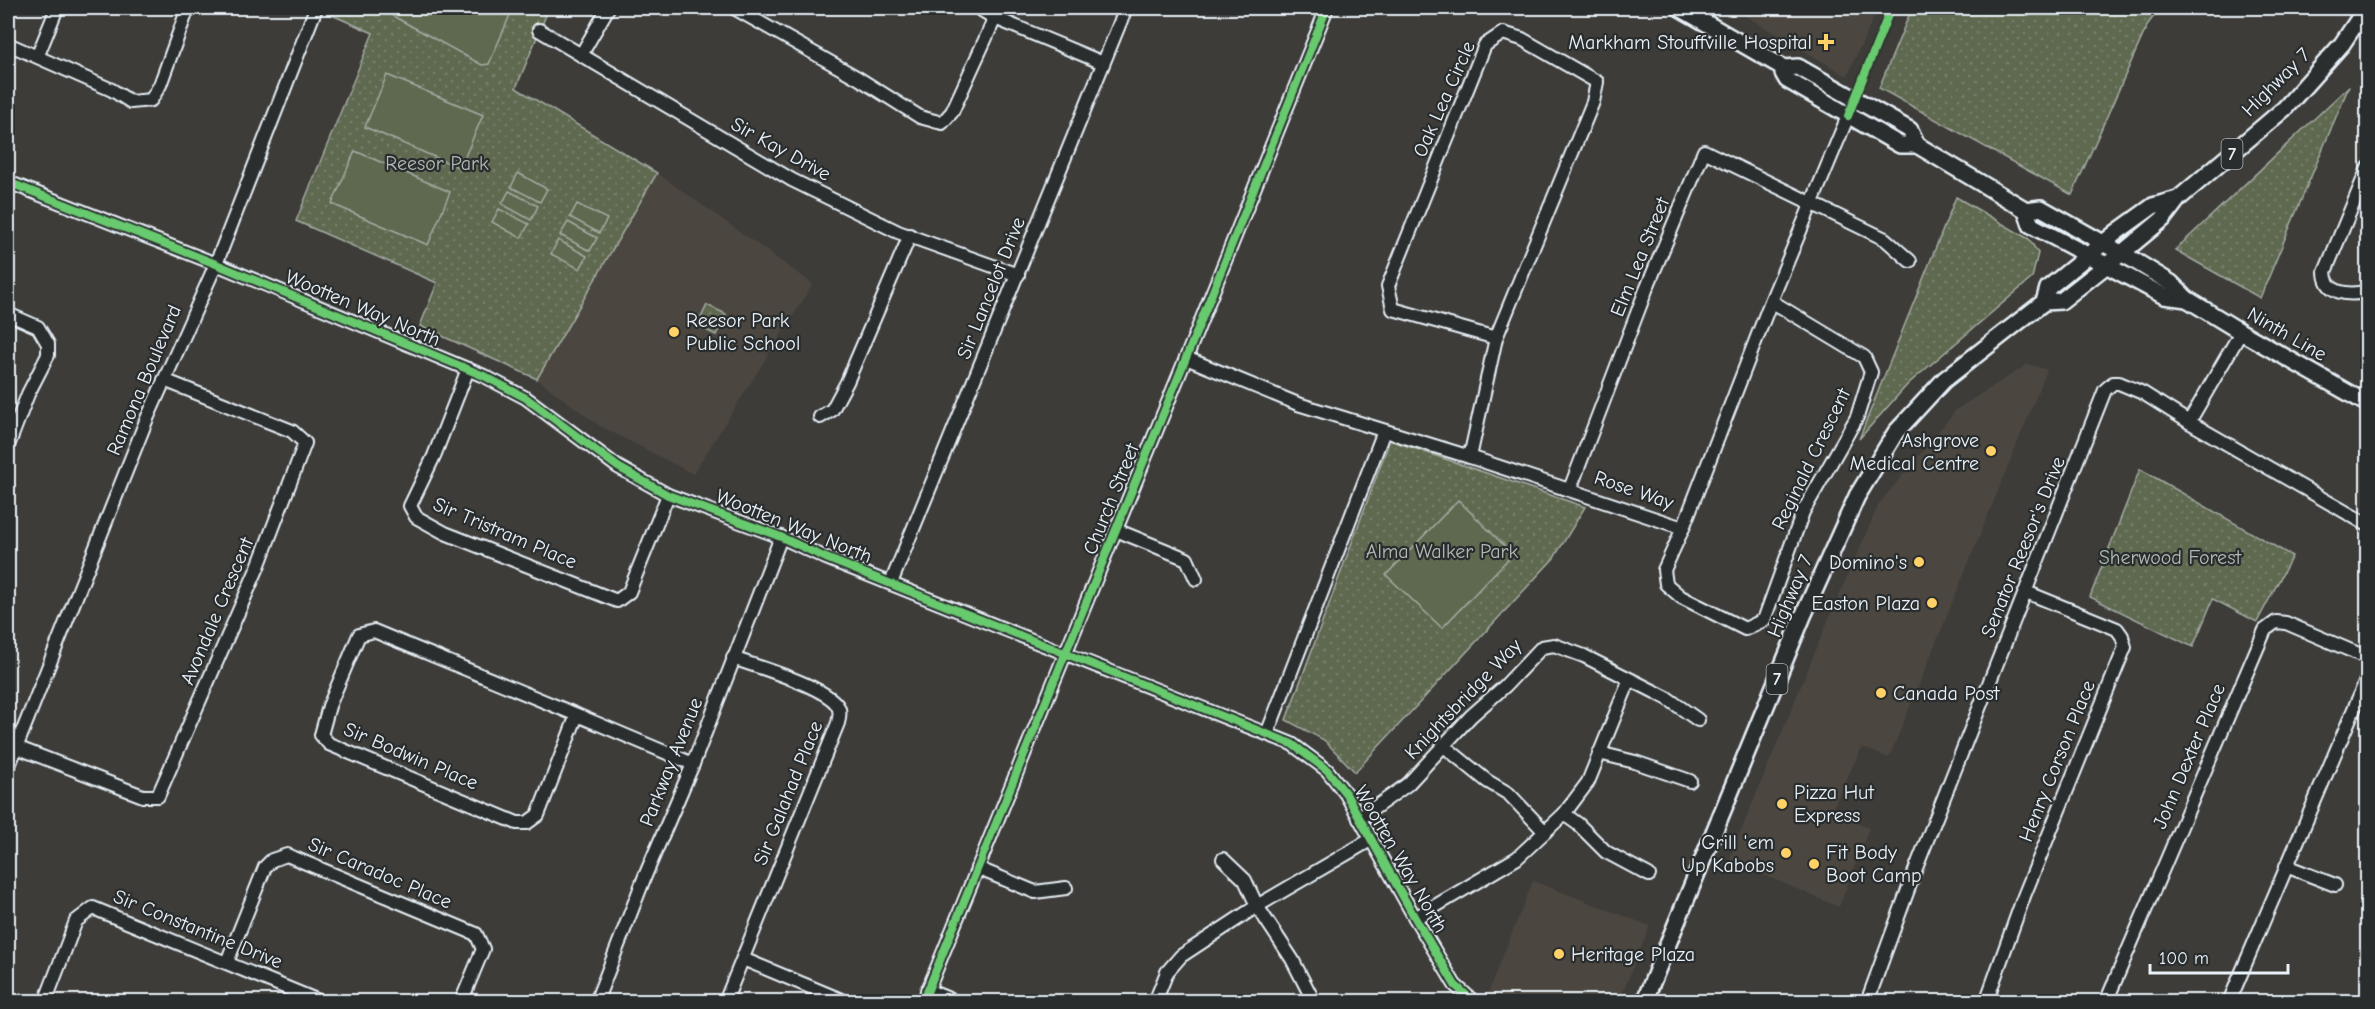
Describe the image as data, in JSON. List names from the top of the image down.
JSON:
{
  "streets": {
    "main road": ["Highway 7", "7", "Ninth Line"],
    "street": [
      "Oak Lea Circle",
      "Sir Kay Drive",
      "Elm Lea Street",
      "Sir Lancelot Drive",
      "Wootten Way North",
      "Ramona Boulevard",
      "Reginald Crescent",
      "Rose Way",
      "Church Street",
      "Sir Tristram Place",
      "Senator Reesor's Drive",
      "Avondale Crescent",
      "Knightsbridge Way",
      "Sir Bodwin Place",
      "John Dexter Place",
      "Henry Corson Place",
      "Parkway Avenue",
      "Sir Galahad Place",
      "Sir Caradoc Place",
      "Sir Constantine Drive"
    ]
  },
  "crossings": [
    ["Highway 7", "Ninth Line"],
    ["Oak Lea Circle", "Rose Way"],
    ["Sir Kay Drive", "Sir Lancelot Drive"],
    ["Elm Lea Street", "Rose Way"],
    ["Sir Lancelot Drive", "Wootten Way North"],
    ["Wootten Way North", "Ramona Boulevard"],
    ["Wootten Way North", "Church Street"],
    ["Wootten Way North", "Sir Tristram Place"],
    ["Wootten Way North", "Knightsbridge Way"],
    ["Wootten Way North", "Parkway Avenue"],
    ["Ninth Line", "Rose Way"],
    ["Ramona Boulevard", "Avondale Crescent"],
    ["Reginald Crescent", "Rose Way"],
    ["Rose Way", "Church Street"],
    ["Senator Reesor's Drive", "Henry Corson Place"],
    ["Sir Bodwin Place", "Parkway Avenue"],
    ["Parkway Avenue", "Sir Galahad Place"],
    ["Sir Caradoc Place", "Sir Constantine Drive"]
  ],
  "parks": ["Reesor Park", "Alma Walker Park", "Sherwood Forest"],
  "places": {
    "health": ["Markham Stouffville Hospital"],
    "other": [
      "Reesor Park Public School",
      "Ashgrove Medical Centre",
      "Domino's",
      "Easton Plaza",
      "Canada Post",
      "Pizza Hut Express",
      "Grill 'em Up Kabobs",
      "Fit Body Boot Camp",
      "Heritage Plaza"
    ]
  },
  "scale_bar": "100 m"
}
